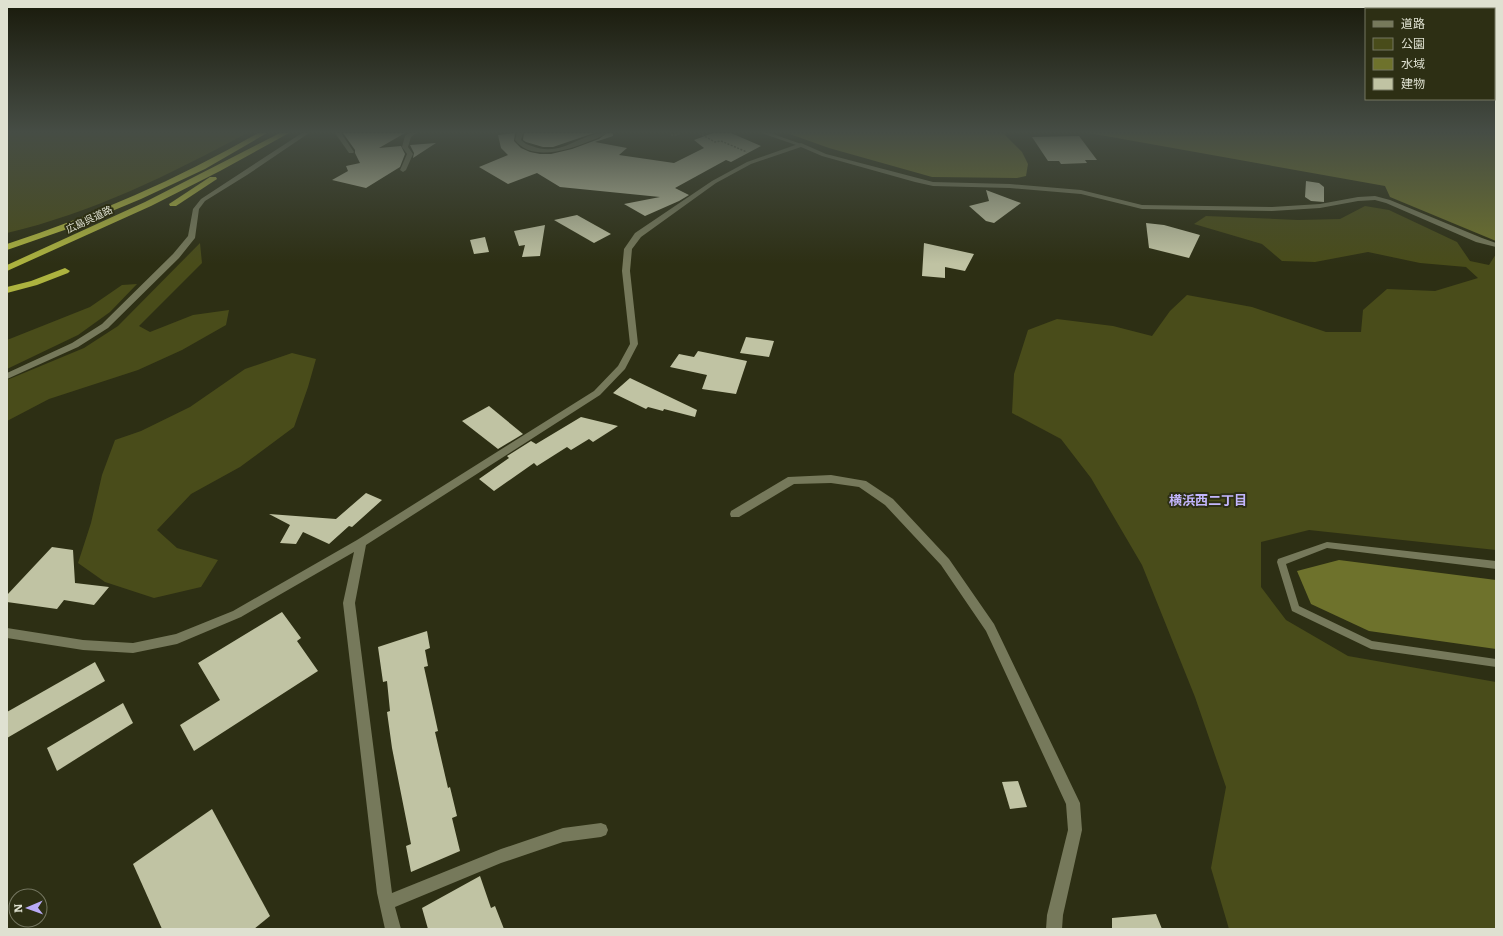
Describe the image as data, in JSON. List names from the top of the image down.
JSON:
{
  "streets": {
    "highway": ["広島呉道路"]
  },
  "districts": ["横浜西二丁目"],
  "legend": [
    "道路",
    "公園",
    "水域",
    "建物"
  ],
  "north": "left"
}
